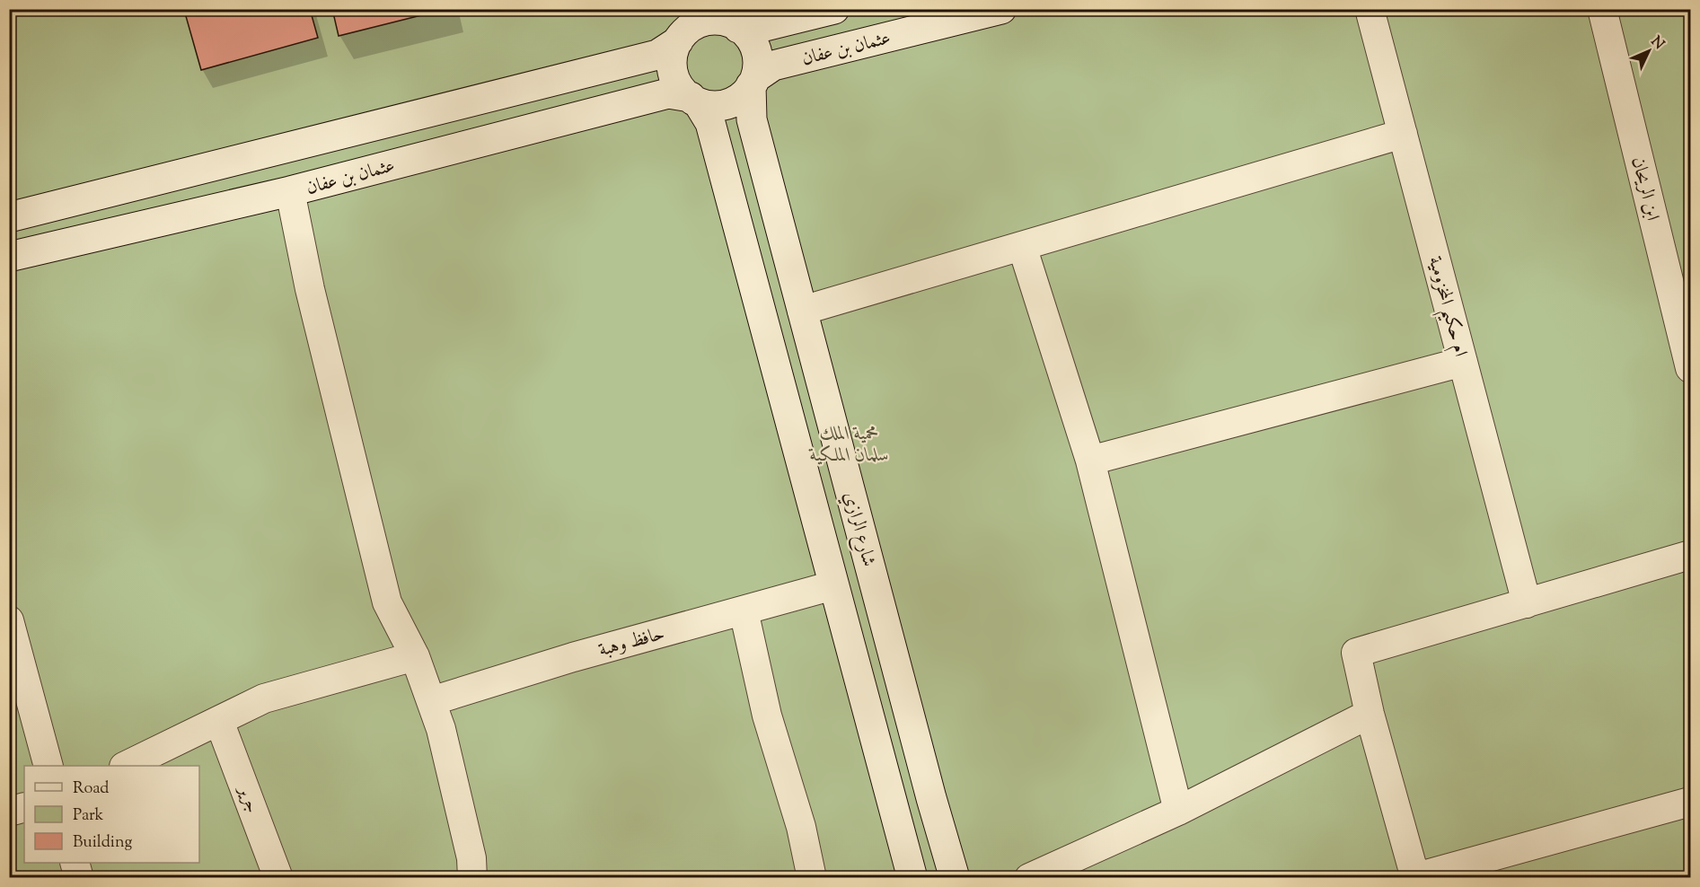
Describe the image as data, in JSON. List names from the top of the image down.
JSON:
{
  "streets": {
    "street": [
      "عثمان بن عفان",
      "ابن الريحان",
      "ام حكيم المخزومية",
      "شارع الرازي",
      "حافظ وهبة",
      "جرير"
    ]
  },
  "crossings": [
    ["عثمان بن عفان", "شارع الرازي"]
  ],
  "parks": ["محمية الملك سلمان الملكية"],
  "legend": ["Road", "Park", "Building"],
  "north": "top right"
}
